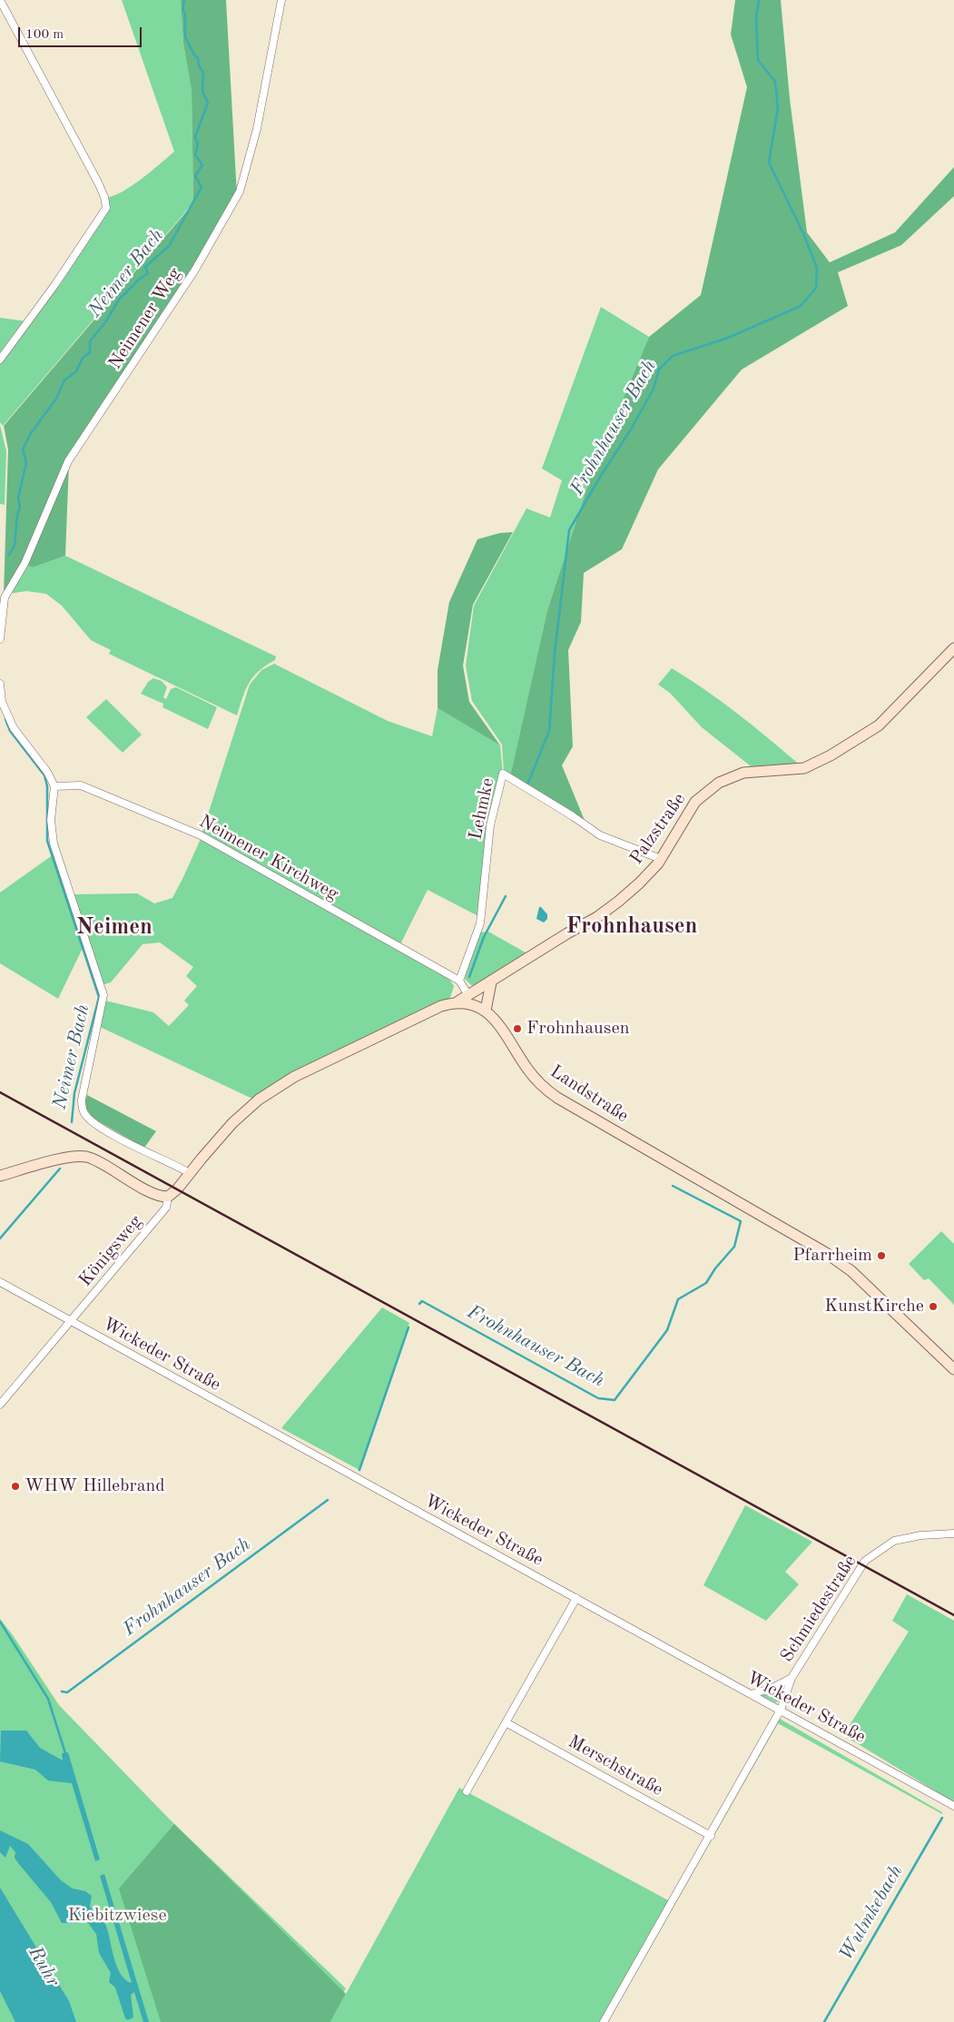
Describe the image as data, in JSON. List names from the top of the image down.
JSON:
{
  "streets": {
    "main road": ["Palzstraße", "Landstraße"],
    "street": [
      "Neimener Weg",
      "Lehmke",
      "Neimener Kirchweg",
      "Königsweg",
      "Wickeder Straße",
      "Schmiedestraße",
      "Merschstraße"
    ]
  },
  "crossings": [
    ["Lehmke", "Palzstraße"],
    ["Lehmke", "Neimener Kirchweg"],
    ["Königsweg", "Wickeder Straße"],
    ["Wickeder Straße", "Schmiedestraße"]
  ],
  "districts": ["Frohnhausen", "Neimen"],
  "water": [
    "Neimer Bach",
    "Frohnhauser Bach",
    "Wulmkebach",
    "Ruhr"
  ],
  "parks": ["Kiebitzwiese"],
  "places": [
    "Frohnhausen",
    "Pfarrheim",
    "KunstKirche",
    "WHW Hillebrand"
  ],
  "scale_bar": "100 m"
}
